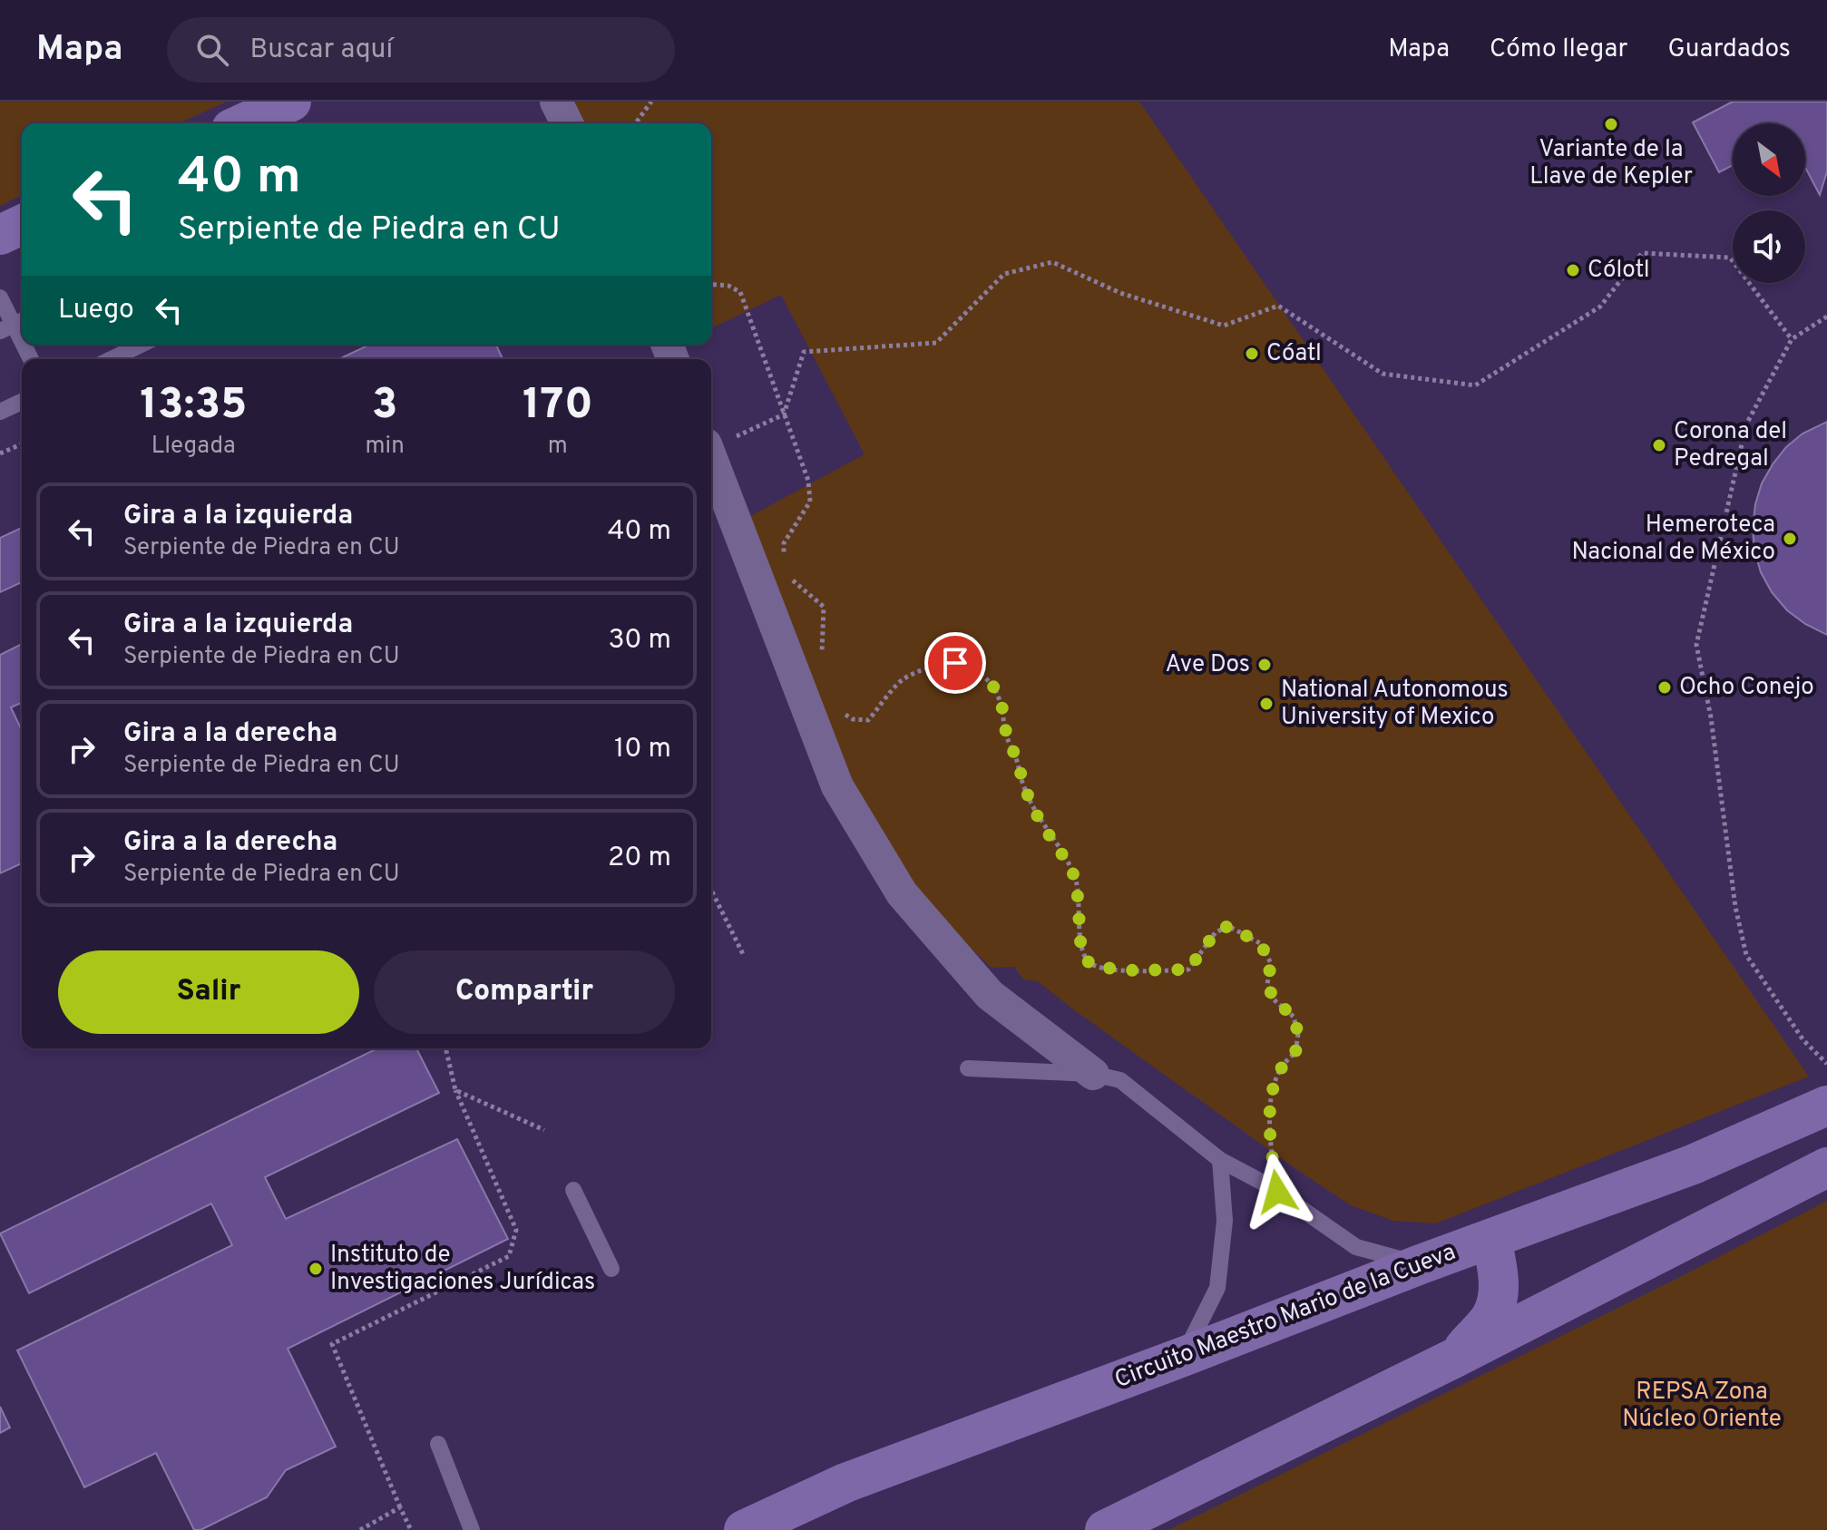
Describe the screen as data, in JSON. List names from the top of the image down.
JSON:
{
  "streets": {
    "street": ["Circuito Maestro Mario de la Cueva"]
  },
  "parks": ["REPSA Zona Núcleo Oriente"],
  "places": [
    "Variante de la Llave de Kepler",
    "Cólotl",
    "Cóatl",
    "Corona del Pedregal",
    "Hemeroteca Nacional de México",
    "Ave Dos",
    "Ocho Conejo",
    "National Autonomous University of Mexico",
    "Instituto de Investigaciones Jurídicas"
  ],
  "north": "bottom right",
  "page": {
    "header": "Mapa",
    "search": "Buscar aquí",
    "nav": ["Mapa", "Cómo llegar", "Guardados"],
    "turn": ["40 m", "Serpiente de Piedra en CU"],
    "then": "Luego",
    "eta": [
      "13:35",
      "Llegada",
      "3",
      "min",
      "170",
      "m"
    ],
    "list": [
      {
        "name": "Gira a la izquierda",
        "note": "Serpiente de Piedra en CU",
        "value": "40 m"
      },
      {
        "name": "Gira a la izquierda",
        "note": "Serpiente de Piedra en CU",
        "value": "30 m"
      },
      {
        "name": "Gira a la derecha",
        "note": "Serpiente de Piedra en CU",
        "value": "10 m"
      },
      {
        "name": "Gira a la derecha",
        "note": "Serpiente de Piedra en CU",
        "value": "20 m"
      }
    ],
    "buttons": ["Salir", "Compartir"]
  }
}
